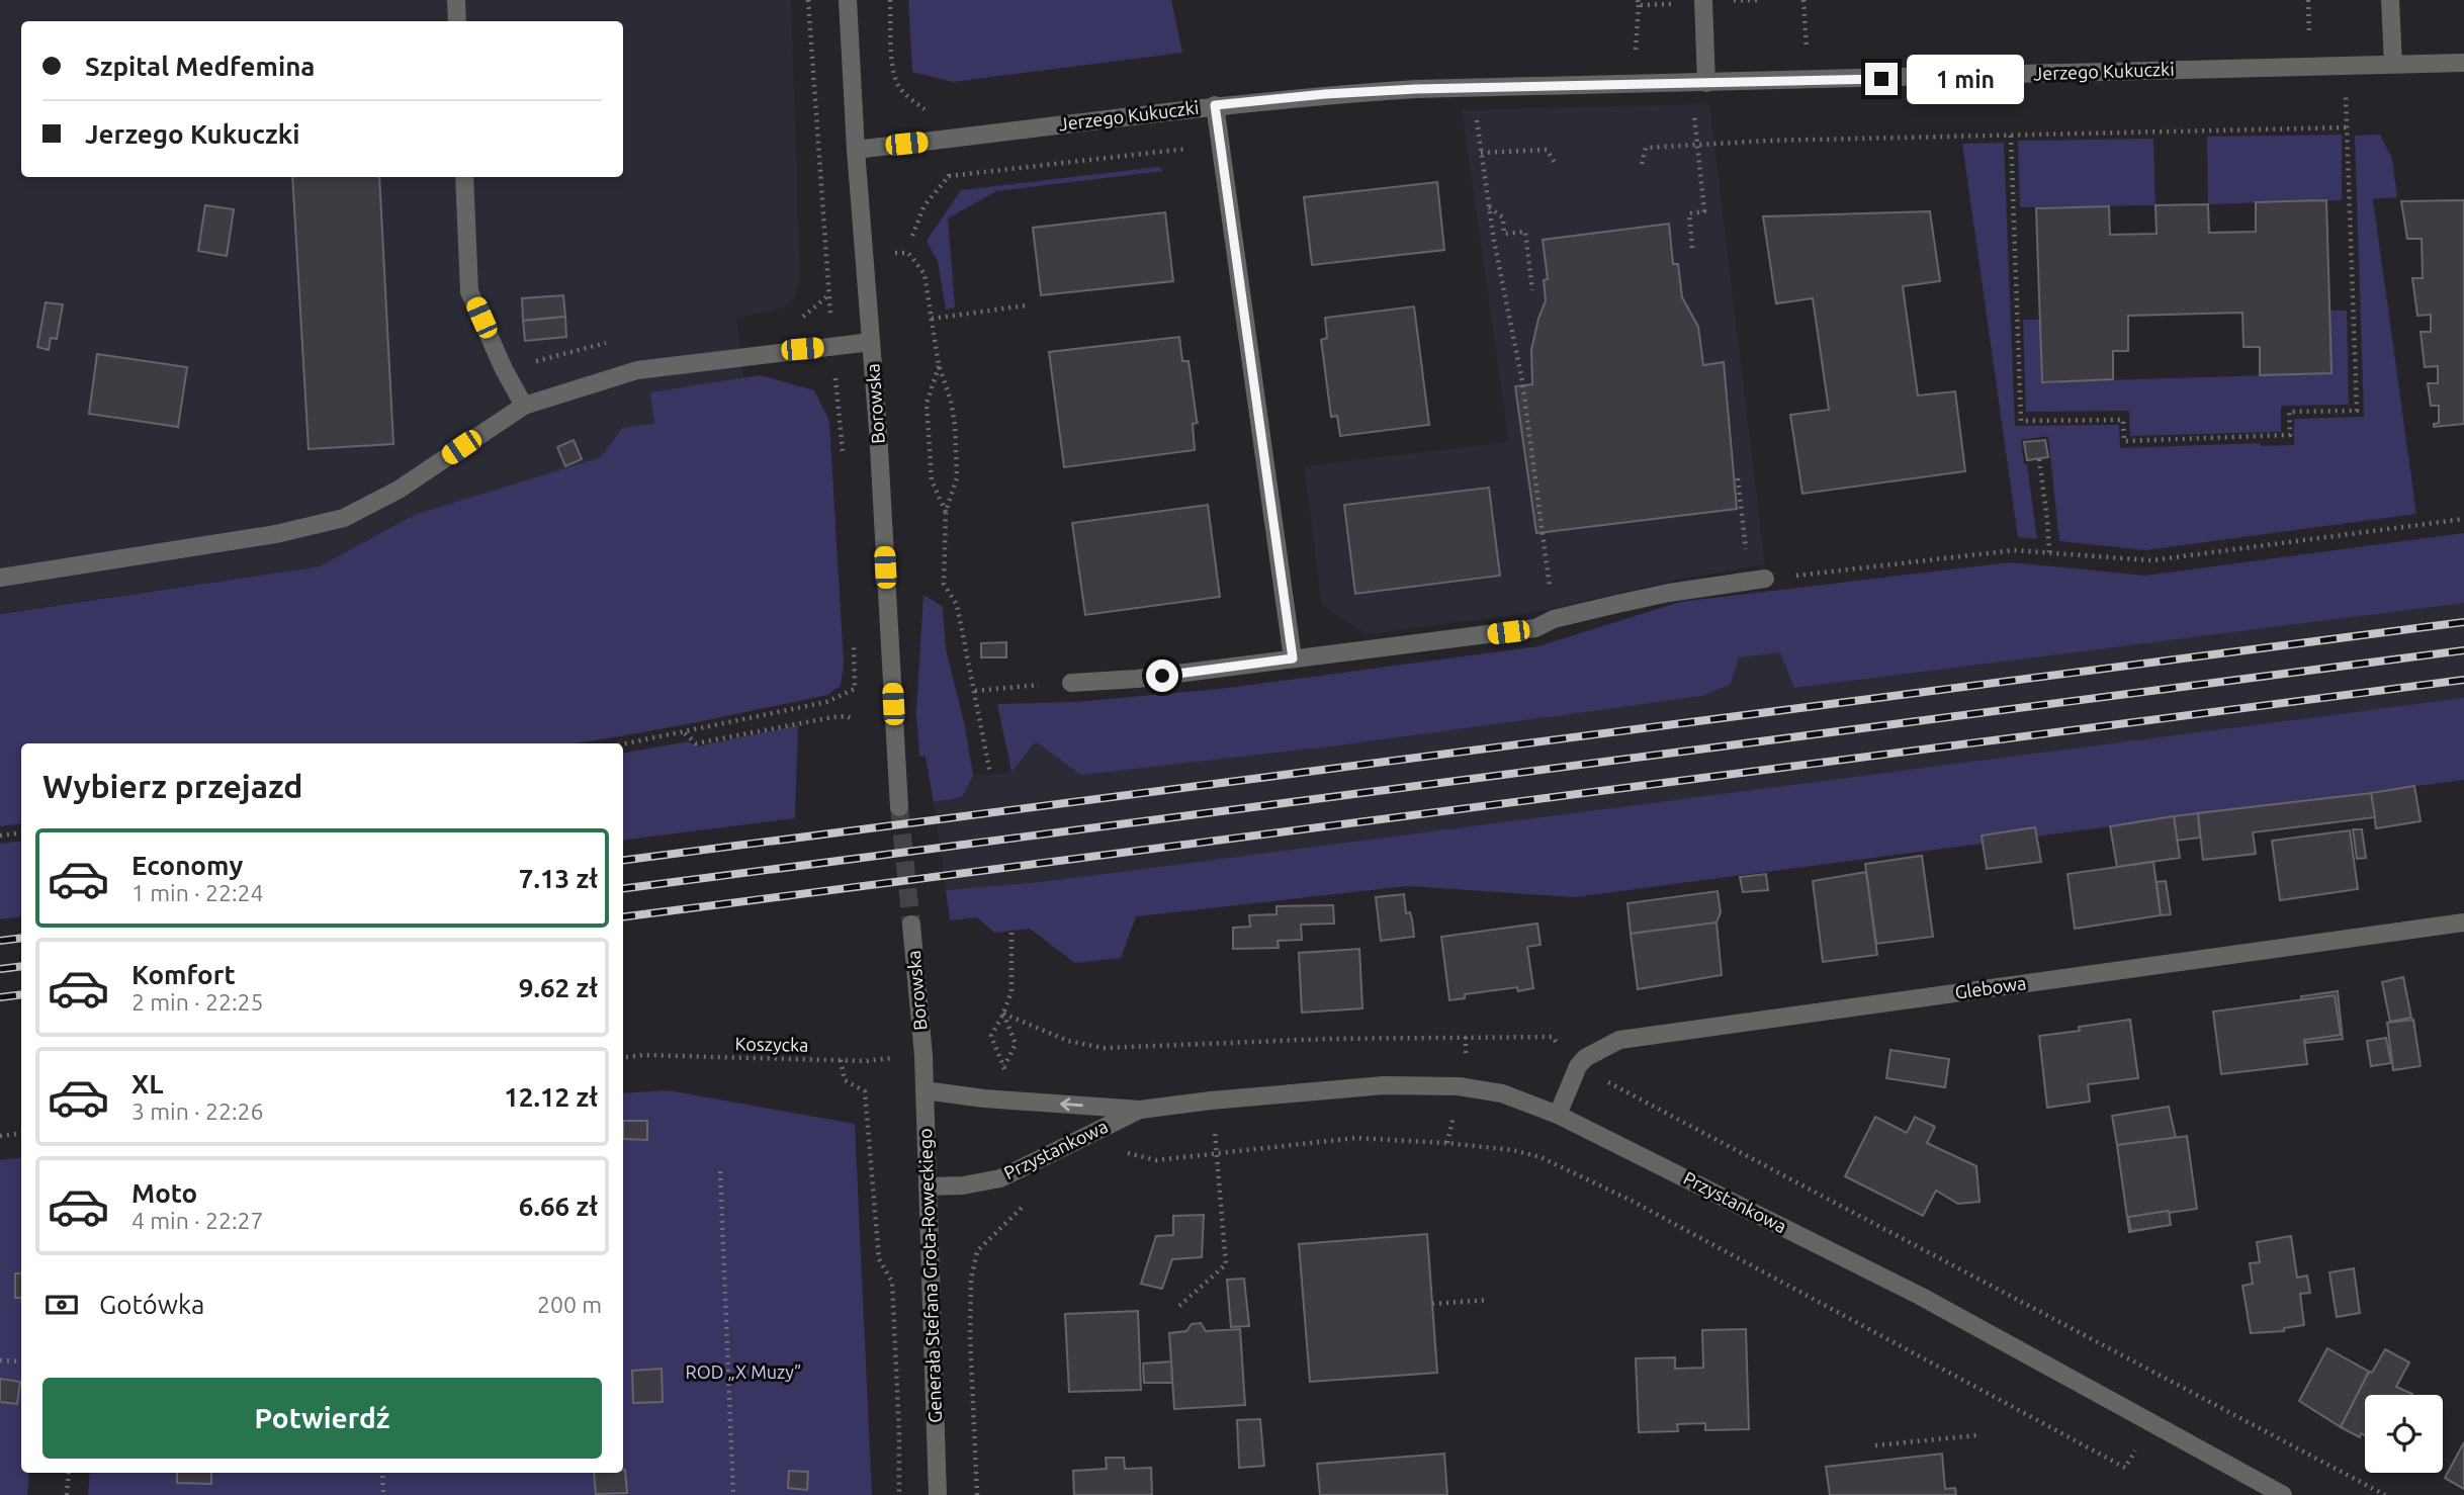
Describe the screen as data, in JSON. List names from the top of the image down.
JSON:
{
  "streets": {
    "street": [
      "Jerzego Kukuczki",
      "Borowska",
      "Glebowa",
      "Przystankowa",
      "Generała Stefana Grota-Roweckiego"
    ],
    "path": ["Koszycka"]
  },
  "crossings": [
    ["Jerzego Kukuczki", "Borowska"],
    ["Borowska", "Koszycka"],
    ["Borowska", "Generała Stefana Grota-Roweckiego"],
    ["Glebowa", "Przystankowa"],
    ["Koszycka", "Generała Stefana Grota-Roweckiego"],
    ["Przystankowa", "Generała Stefana Grota-Roweckiego"]
  ],
  "parks": ["ROD „X Muzy”"],
  "page": {
    "banner": ["Szpital Medfemina", "Jerzego Kukuczki"],
    "bubble": "1 min",
    "heading": "Wybierz przejazd",
    "list": [
      {
        "name": "Economy",
        "note": "1 min · 22:24",
        "value": "7.13 zł"
      },
      {
        "name": "Komfort",
        "note": "2 min · 22:25",
        "value": "9.62 zł"
      },
      {
        "name": "XL",
        "note": "3 min · 22:26",
        "value": "12.12 zł"
      },
      {
        "name": "Moto",
        "note": "4 min · 22:27",
        "value": "6.66 zł"
      }
    ],
    "pay": ["Gotówka", "200 m"],
    "buttons": "Potwierdź"
  }
}
